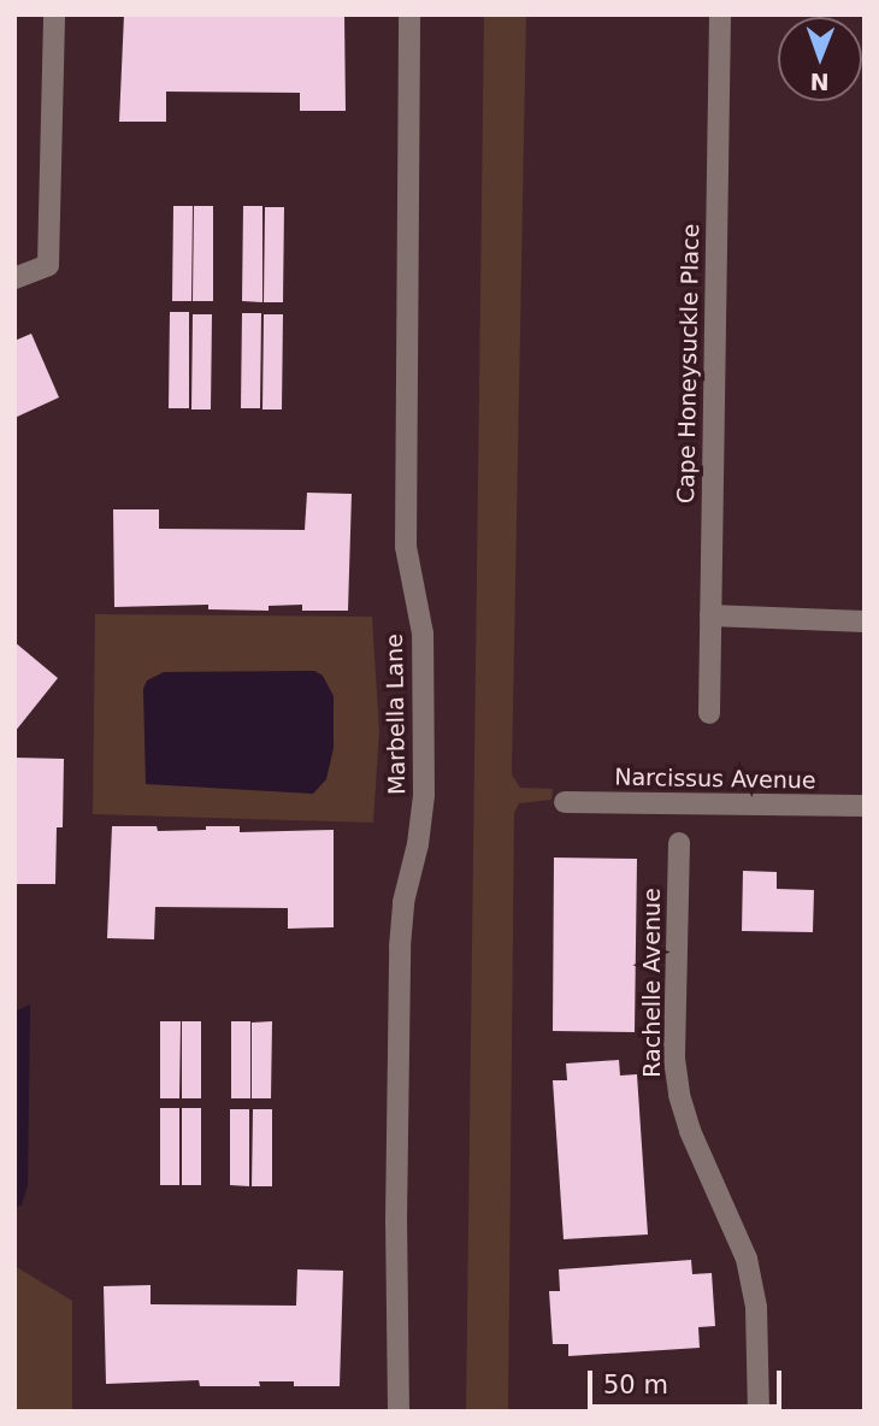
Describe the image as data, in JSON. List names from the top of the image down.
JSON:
{
  "streets": {
    "street": [
      "Cape Honeysuckle Place",
      "Marbella Lane",
      "Narcissus Avenue",
      "Rachelle Avenue"
    ]
  },
  "scale_bar": "50 m",
  "north": "bottom"
}
